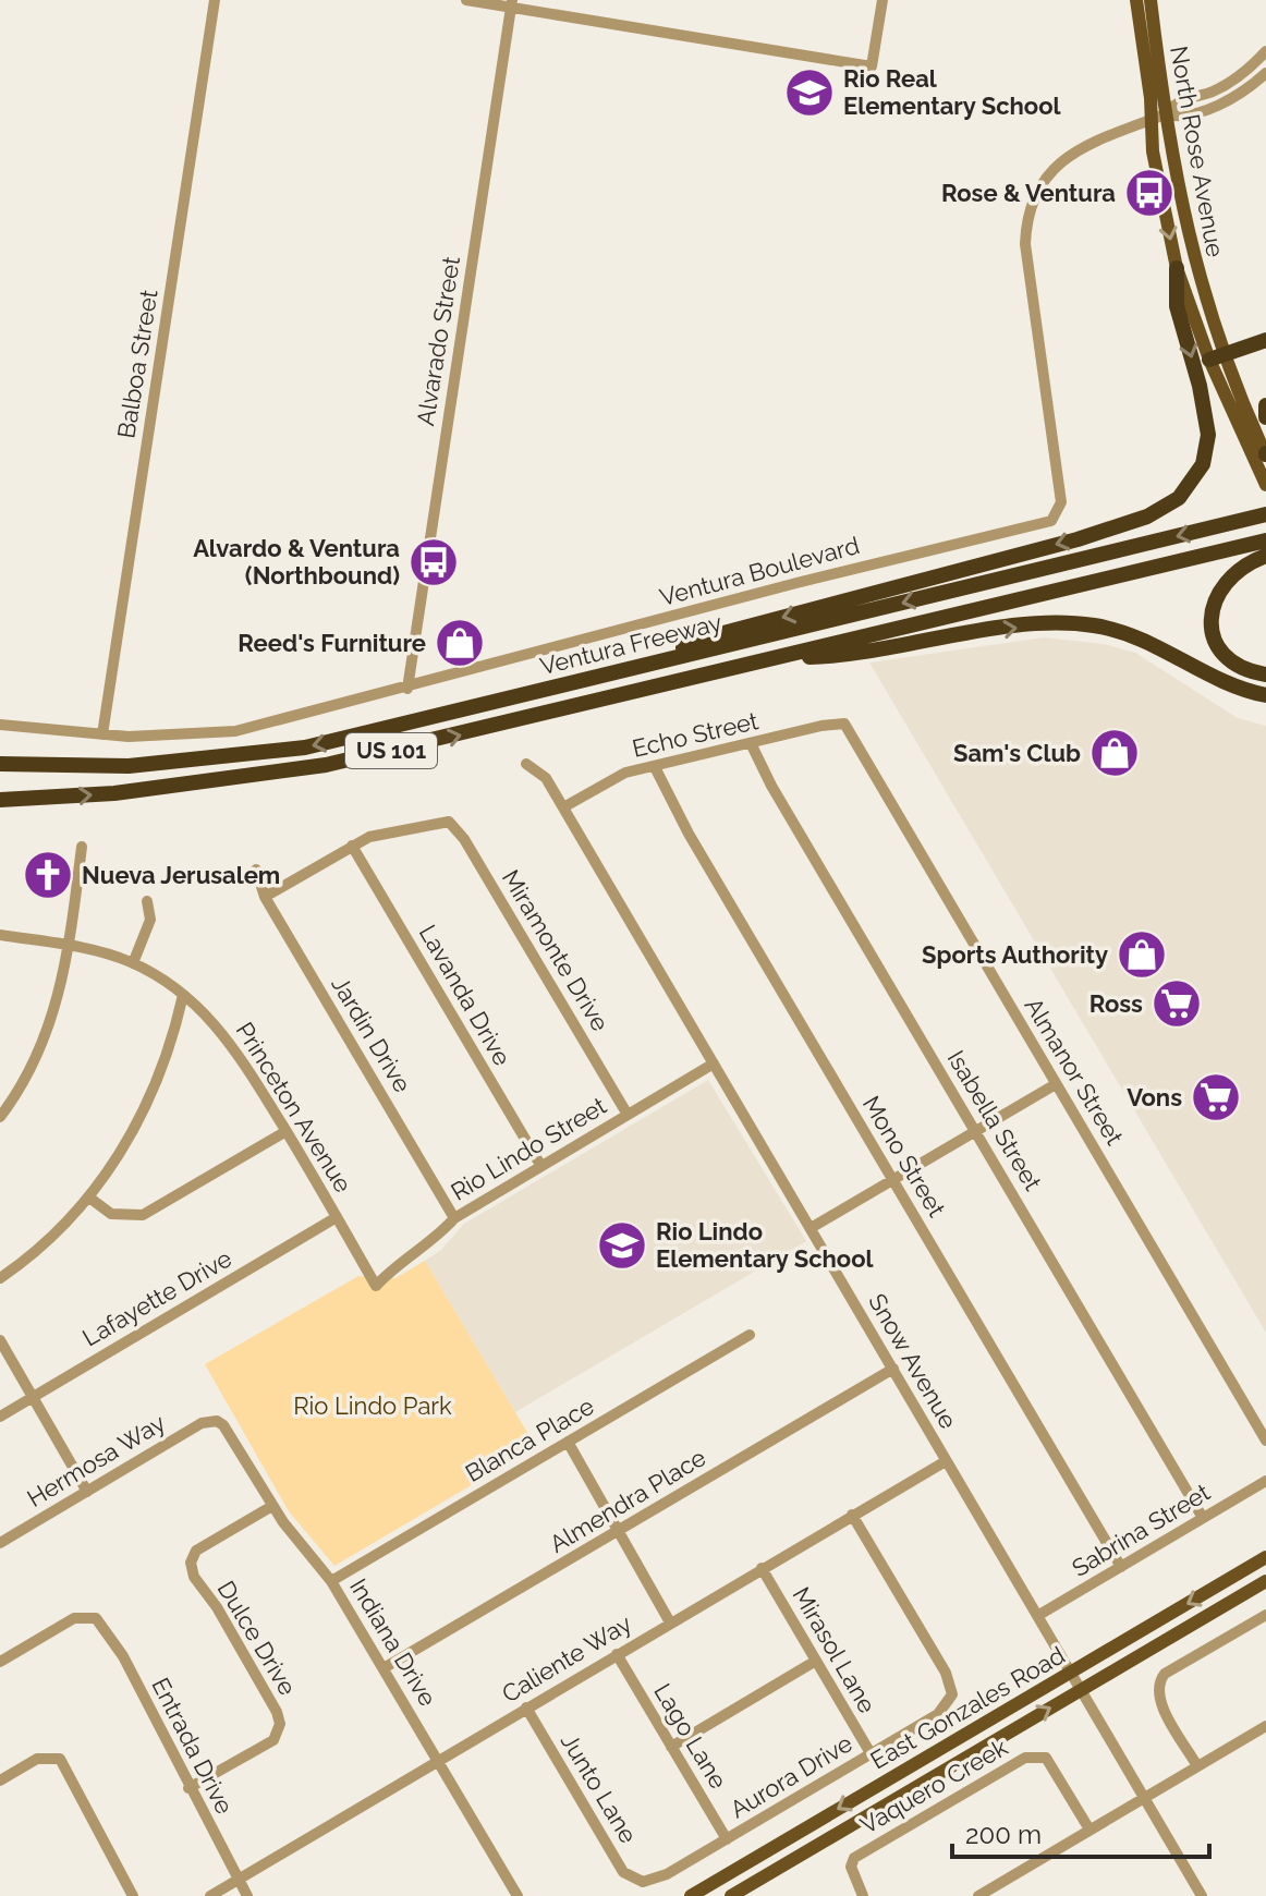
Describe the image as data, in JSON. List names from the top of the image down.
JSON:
{
  "streets": {
    "highway": ["Ventura Freeway", "US 101"],
    "main road": ["North Rose Avenue", "East Gonzales Road"],
    "street": [
      "Alvarado Street",
      "Balboa Street",
      "Ventura Boulevard",
      "Echo Street",
      "Miramonte Drive",
      "Lavanda Drive",
      "Jardin Drive",
      "Almanor Street",
      "Princeton Avenue",
      "Isabella Street",
      "Rio Lindo Street",
      "Mono Street",
      "Lafayette Drive",
      "Snow Avenue",
      "Blanca Place",
      "Hermosa Way",
      "Almendra Place",
      "Sabrina Street",
      "Dulce Drive",
      "Indiana Drive",
      "Mirasol Lane",
      "Caliente Way",
      "Lago Lane",
      "Entrada Drive",
      "Aurora Drive",
      "Vaquero Creek",
      "Junto Lane"
    ]
  },
  "crossings": [
    ["North Rose Avenue", "Ventura Boulevard"],
    ["Alvarado Street", "Ventura Boulevard"],
    ["Balboa Street", "Ventura Boulevard"],
    ["Echo Street", "Almanor Street"],
    ["Echo Street", "Isabella Street"],
    ["Echo Street", "Mono Street"],
    ["Echo Street", "Snow Avenue"],
    ["Miramonte Drive", "Lavanda Drive"],
    ["Miramonte Drive", "Rio Lindo Street"],
    ["Lavanda Drive", "Rio Lindo Street"],
    ["Jardin Drive", "Rio Lindo Street"],
    ["Princeton Avenue", "Rio Lindo Street"],
    ["Princeton Avenue", "Lafayette Drive"],
    ["Isabella Street", "Sabrina Street"],
    ["Rio Lindo Street", "Snow Avenue"],
    ["Mono Street", "Sabrina Street"],
    ["Snow Avenue", "Almendra Place"],
    ["Snow Avenue", "Sabrina Street"],
    ["Snow Avenue", "Caliente Way"],
    ["Snow Avenue", "East Gonzales Road"],
    ["Blanca Place", "Indiana Drive"],
    ["Hermosa Way", "Indiana Drive"],
    ["Almendra Place", "Indiana Drive"],
    ["Dulce Drive", "Indiana Drive"],
    ["Dulce Drive", "Entrada Drive"],
    ["Indiana Drive", "Caliente Way"],
    ["Mirasol Lane", "Caliente Way"],
    ["Mirasol Lane", "Aurora Drive"],
    ["Caliente Way", "Lago Lane"],
    ["Caliente Way", "Entrada Drive"],
    ["Caliente Way", "Aurora Drive"],
    ["Caliente Way", "Junto Lane"],
    ["Lago Lane", "Aurora Drive"],
    ["Aurora Drive", "Junto Lane"]
  ],
  "parks": ["Rio Lindo Park"],
  "places": {
    "school or university": ["Rio Real Elementary School", "Rio Lindo Elementary School"],
    "bus stop": ["Rose & Ventura", "Alvardo & Ventura (Northbound)"],
    "shop": ["Reed's Furniture", "Sam's Club", "Sports Authority"],
    "church": ["Nueva Jerusalem"],
    "supermarket": ["Ross", "Vons"]
  },
  "scale_bar": "200 m"
}
